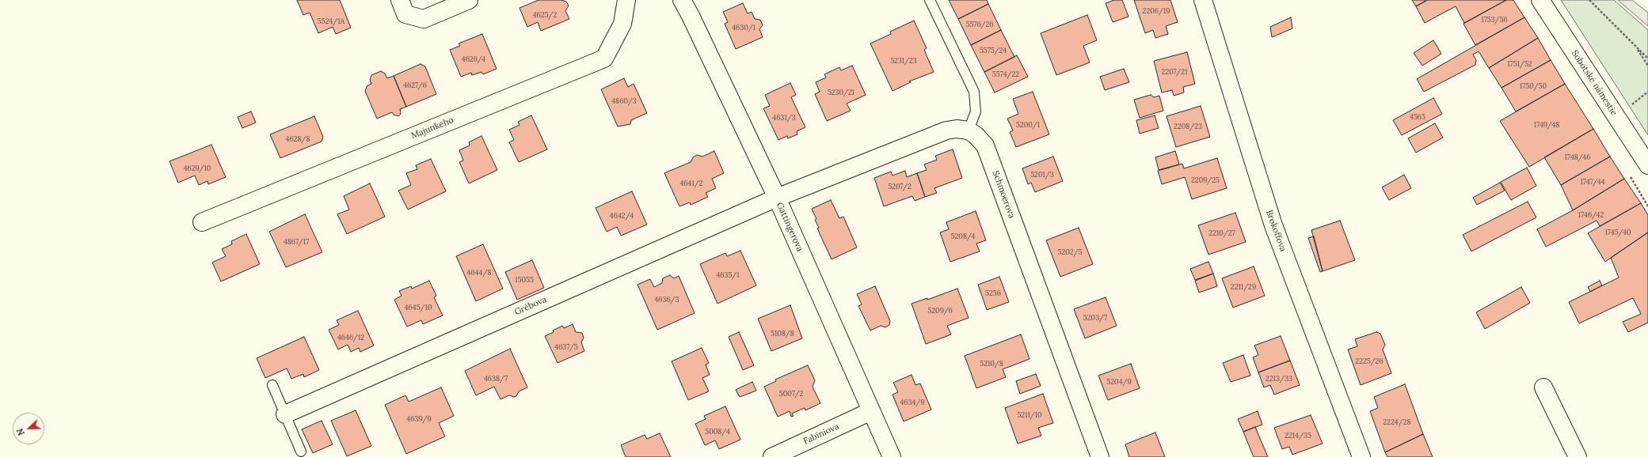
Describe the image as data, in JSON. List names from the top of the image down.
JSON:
{
  "streets": {
    "street": [
      "Sobotské námestie",
      "Majunkeho",
      "Schmoerova",
      "Gattingerova",
      "Brokoffova",
      "Grébova",
      "Fabiniova"
    ]
  },
  "crossings": [
    ["Gattingerova", "Grébova"],
    ["Gattingerova", "Fabiniova"]
  ],
  "house_numbers": [
    "2206/19",
    "4625/2",
    "1753/56",
    "5524/1A",
    "5576/26",
    "4630/1",
    "5575/24",
    "4626/4",
    "5231/23",
    "1751/52",
    "2207/21",
    "5574/22",
    "4627/6",
    "1750/50",
    "5230/21",
    "4860/3",
    "4565",
    "4631/3",
    "5200/1",
    "1749/48",
    "2208/23",
    "4628/8",
    "1748/46",
    "4629/10",
    "5201/3",
    "2209/25",
    "1747/44",
    "4641/2",
    "5207/2",
    "1746/42",
    "4642/4",
    "1745/40",
    "2210/27",
    "5208/4",
    "4867/17",
    "5202/5",
    "4644/8",
    "4635/1",
    "15055",
    "2211/29",
    "5256",
    "4636/3",
    "4645/10",
    "5209/6",
    "5203/7",
    "5108/8",
    "4646/12",
    "4637/5",
    "2225/26",
    "5210/8",
    "4638/7",
    "2213/33",
    "5204/9",
    "5007/2",
    "4634/9",
    "5211/10",
    "4639/9",
    "2224/28",
    "5008/4",
    "2214/35"
  ],
  "north": "bottom left"
}
